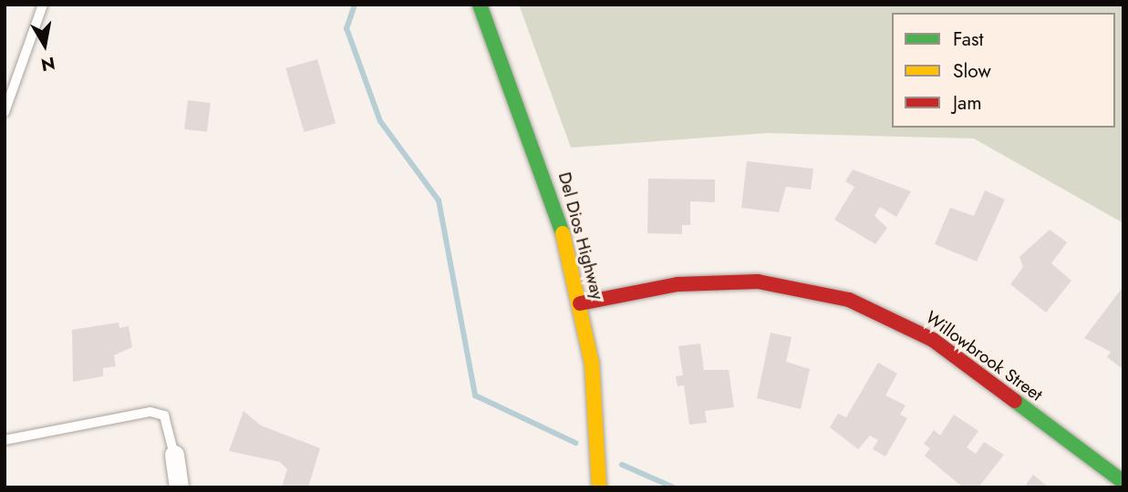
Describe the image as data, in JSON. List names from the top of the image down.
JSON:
{
  "streets": {
    "street": ["Del Dios Highway", "Willowbrook Street"]
  },
  "crossings": [
    ["Del Dios Highway", "Willowbrook Street"]
  ],
  "legend": ["Fast", "Slow", "Jam"],
  "north": "bottom"
}
